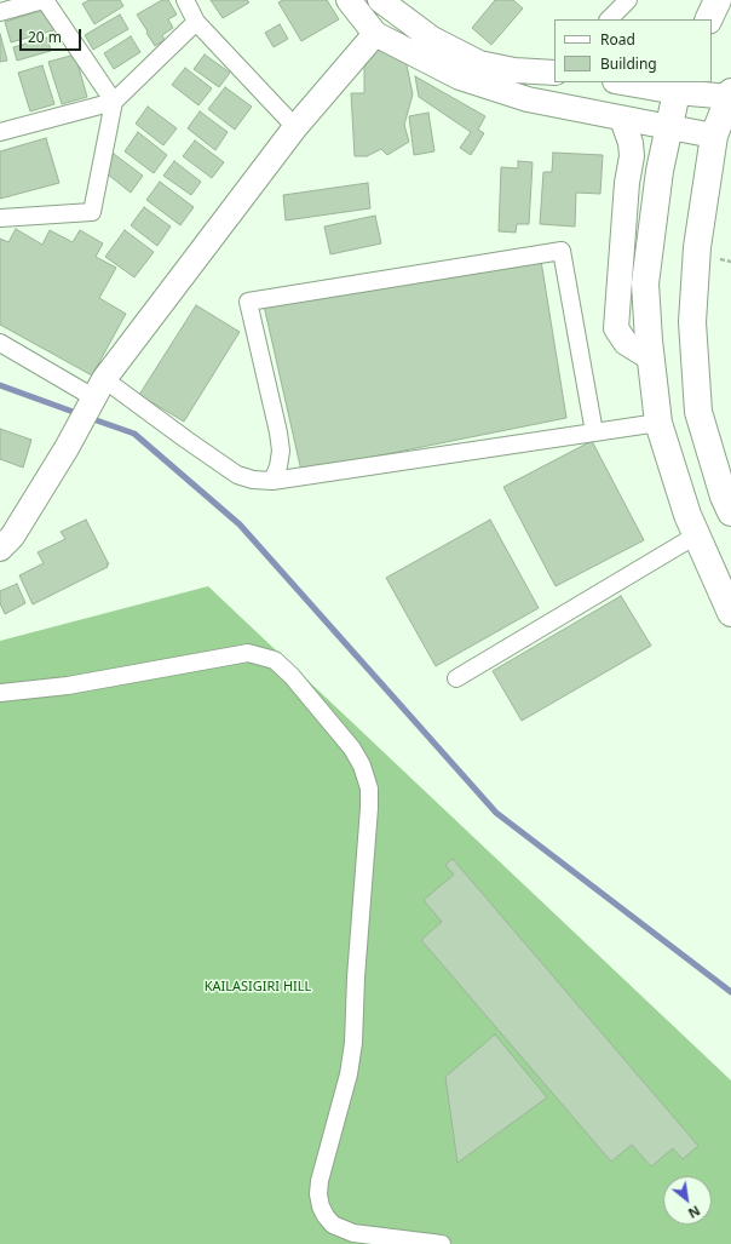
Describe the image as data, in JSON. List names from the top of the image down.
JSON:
{
  "parks": ["KAILASIGIRI HILL"],
  "legend": ["Road", "Building"],
  "scale_bar": "20 m",
  "north": "bottom right"
}
